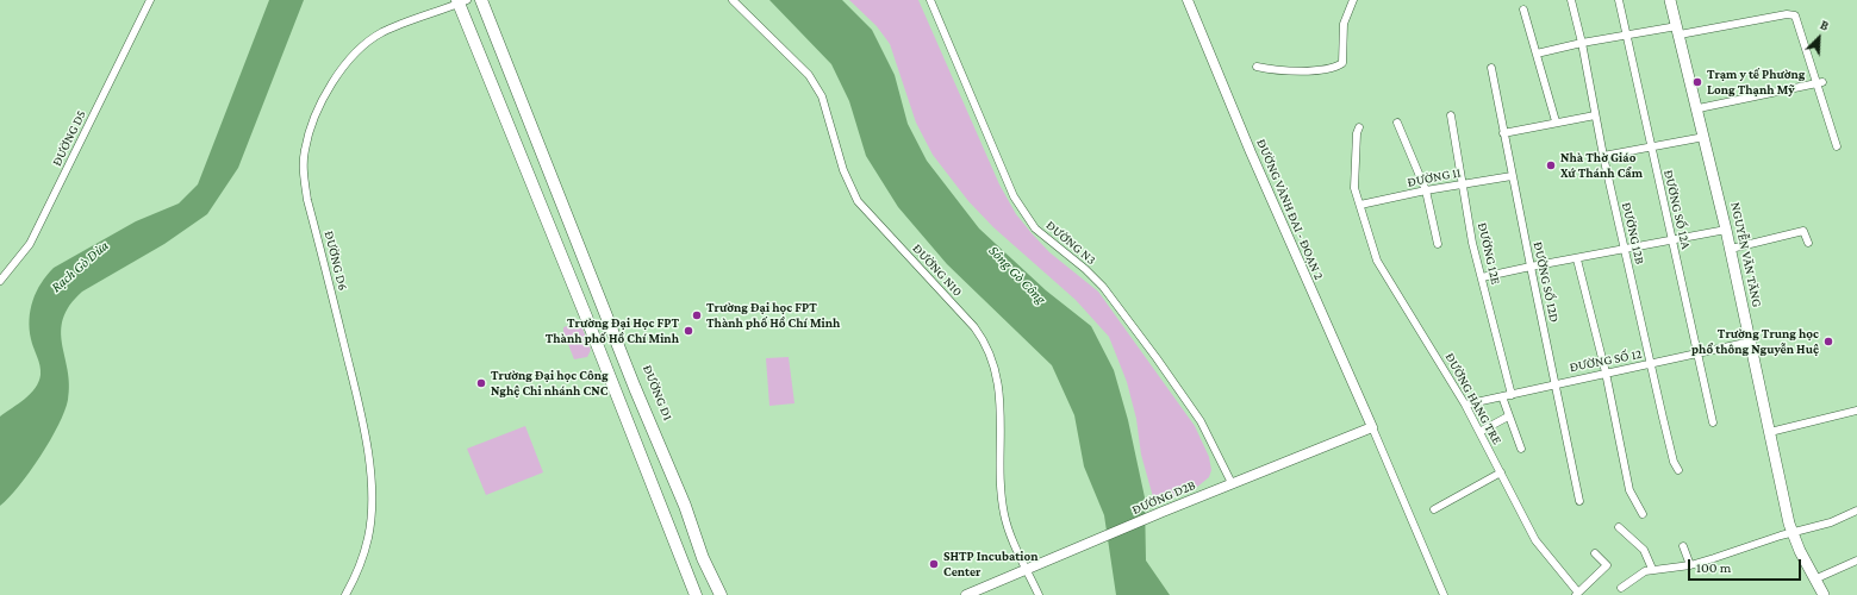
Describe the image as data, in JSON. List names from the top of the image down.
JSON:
{
  "streets": {
    "main road": ["NGUYỄN VĂN TĂNG", "ĐƯỜNG D1"],
    "street": [
      "ĐƯỜNG D5",
      "ĐƯỜNG 11",
      "ĐƯỜNG VÀNH ĐAI - ĐOẠN 2",
      "ĐƯỜNG SỐ 12A",
      "ĐƯỜNG 12B",
      "ĐƯỜNG N3",
      "ĐƯỜNG 12E",
      "ĐƯỜNG D6",
      "ĐƯỜNG N10",
      "ĐƯỜNG SỐ 12D",
      "ĐƯỜNG SỐ 12",
      "ĐƯỜNG HÀNG TRE",
      "ĐƯỜNG D2B"
    ]
  },
  "crossings": [
    ["ĐƯỜNG 11", "ĐƯỜNG 12E"],
    ["ĐƯỜNG 11", "ĐƯỜNG SỐ 12D"],
    ["ĐƯỜNG 11", "ĐƯỜNG HÀNG TRE"],
    ["ĐƯỜNG VÀNH ĐAI - ĐOẠN 2", "ĐƯỜNG D2B"],
    ["ĐƯỜNG SỐ 12A", "ĐƯỜNG SỐ 12"],
    ["ĐƯỜNG 12B", "ĐƯỜNG SỐ 12"],
    ["ĐƯỜNG N3", "ĐƯỜNG D2B"],
    ["ĐƯỜNG 12E", "ĐƯỜNG SỐ 12"],
    ["NGUYỄN VĂN TĂNG", "ĐƯỜNG SỐ 12"],
    ["ĐƯỜNG N10", "ĐƯỜNG D2B"],
    ["ĐƯỜNG SỐ 12D", "ĐƯỜNG SỐ 12"],
    ["ĐƯỜNG SỐ 12", "ĐƯỜNG HÀNG TRE"]
  ],
  "water": ["Rạch Gò Dừa", "Sông Gò Công"],
  "places": [
    "Trạm y tế Phường Long Thạnh Mỹ",
    "Nhà Thờ Giáo Xứ Thánh Cẩm",
    "Trường Đại học FPT Thành phố Hồ Chí Minh",
    "Trường Đại Học FPT Thành phố Hồ Chí Minh",
    "Trường Trung học phổ thông Nguyễn Huệ",
    "Trường Đại học Công Nghệ Chi nhánh CNC",
    "SHTP Incubation Center"
  ],
  "scale_bar": "100 m",
  "north": "top right"
}
